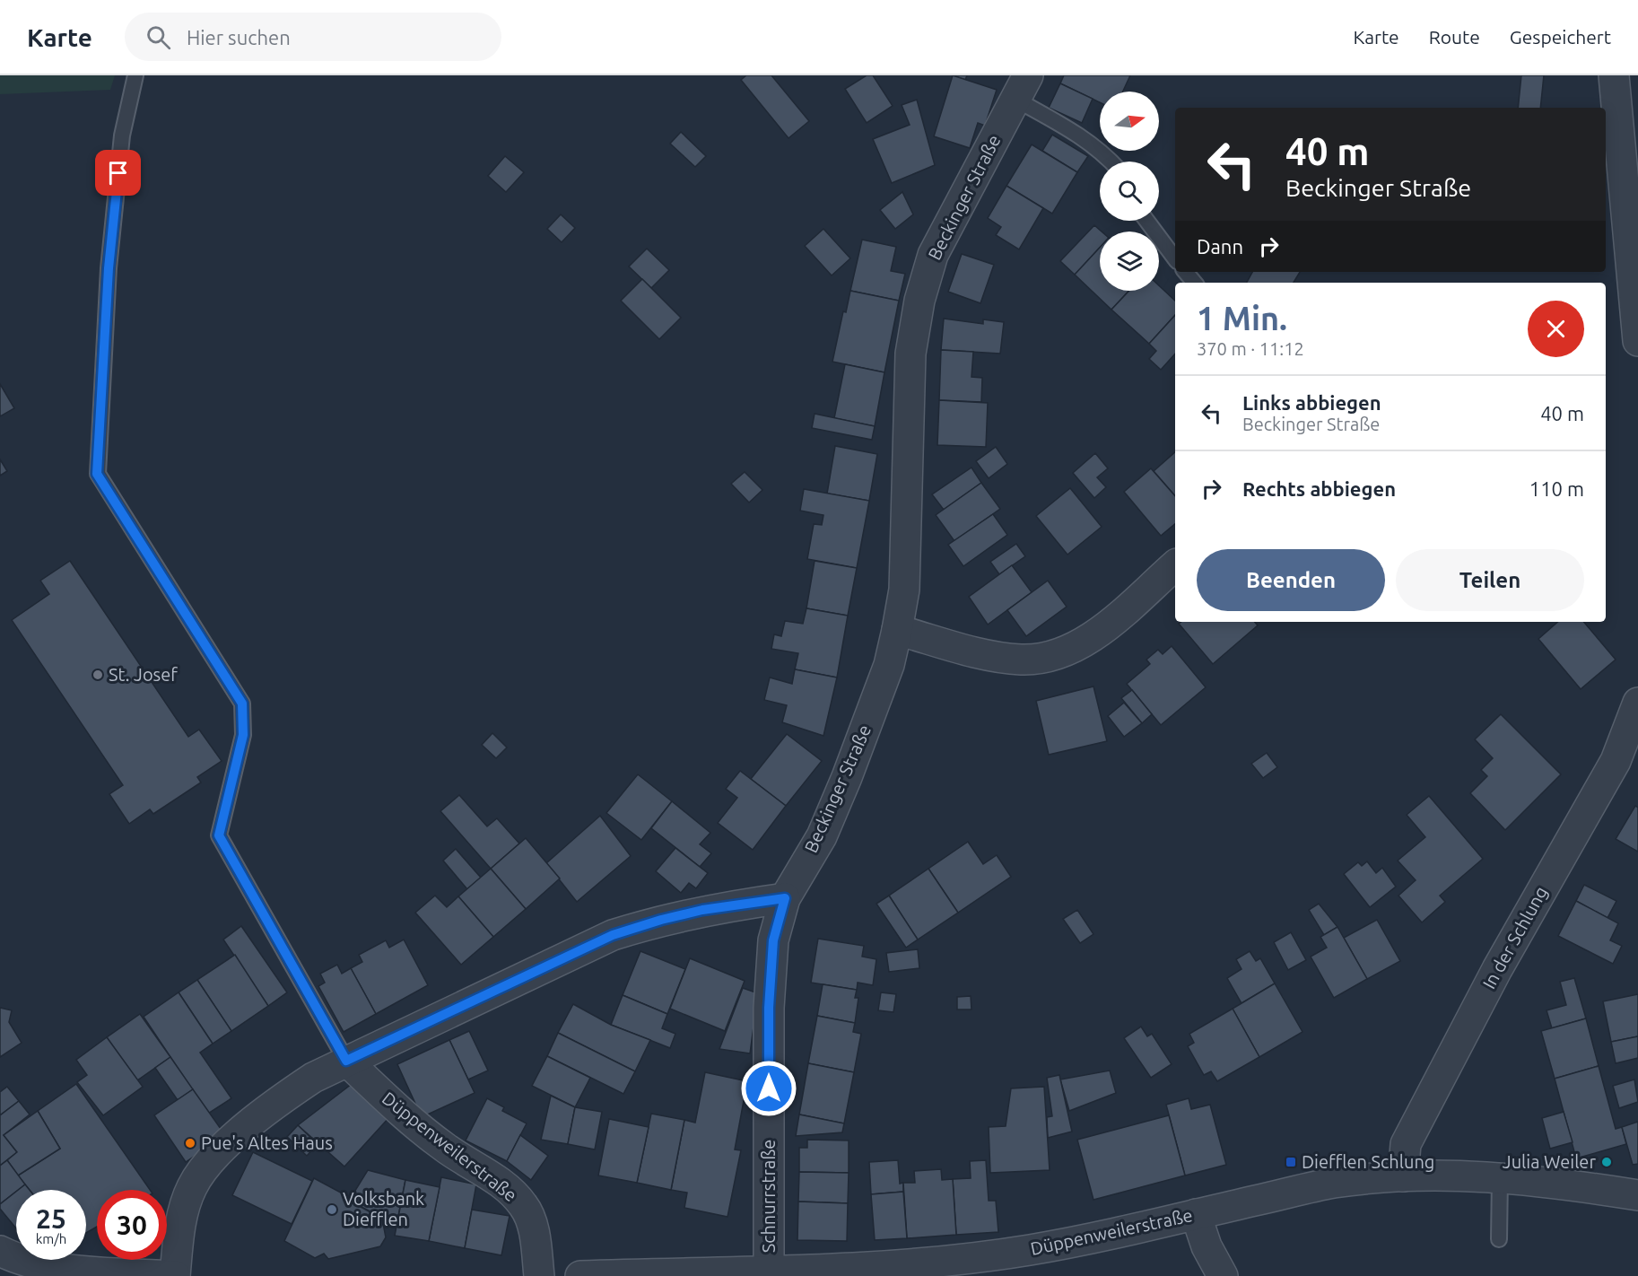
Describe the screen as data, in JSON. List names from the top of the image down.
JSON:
{
  "streets": {
    "street": [
      "Beckinger Straße",
      "In der Schlung",
      "Düppenweilerstraße",
      "Schnurrstraße"
    ]
  },
  "crossings": [
    ["Beckinger Straße", "Schnurrstraße"],
    ["In der Schlung", "Düppenweilerstraße"],
    ["Düppenweilerstraße", "Schnurrstraße"]
  ],
  "places": {
    "other": [
      "St. Josef",
      "Pue's Altes Haus",
      "Julia Weiler",
      "Volksbank Diefflen"
    ],
    "transit": ["Diefflen Schlung"]
  },
  "north": "right",
  "page": {
    "header": "Karte",
    "search": "Hier suchen",
    "nav": ["Karte", "Route", "Gespeichert"],
    "turn": ["40 m", "Beckinger Straße"],
    "then": "Dann",
    "heading": ["1 Min.", "370 m · 11:12"],
    "list": [
      {
        "name": "Links abbiegen",
        "note": "Beckinger Straße",
        "value": "40 m"
      },
      {
        "name": "Rechts abbiegen",
        "value": "110 m"
      }
    ],
    "buttons": ["Beenden", "Teilen"],
    "speed": "25 km/h",
    "limit": "30"
  }
}
